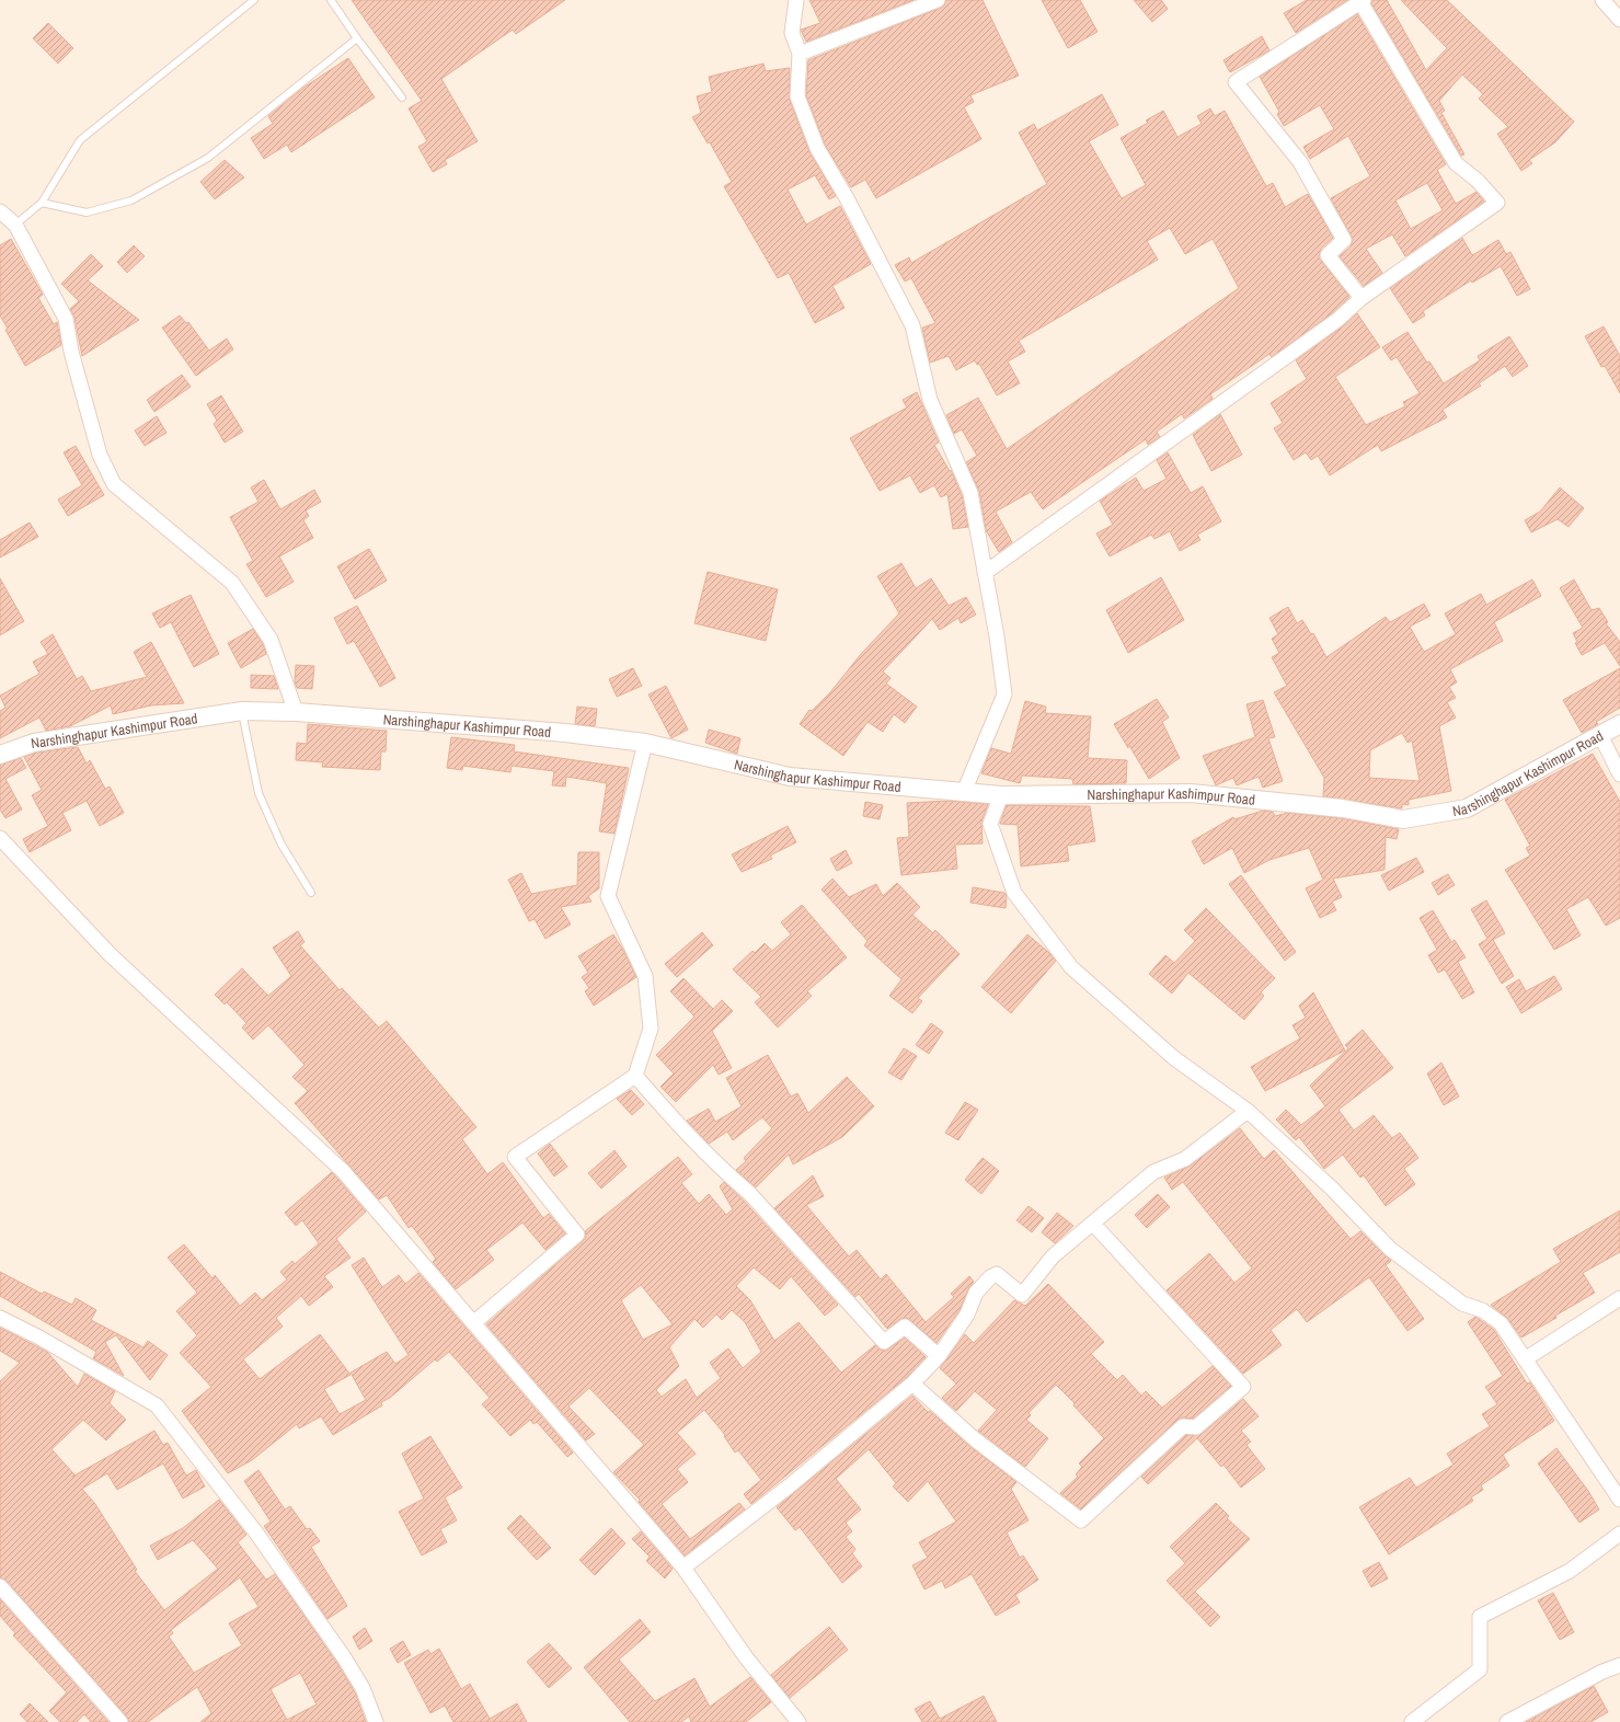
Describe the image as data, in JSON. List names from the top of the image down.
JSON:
{
  "streets": {
    "street": ["Narshinghapur Kashimpur Road"]
  }
}
